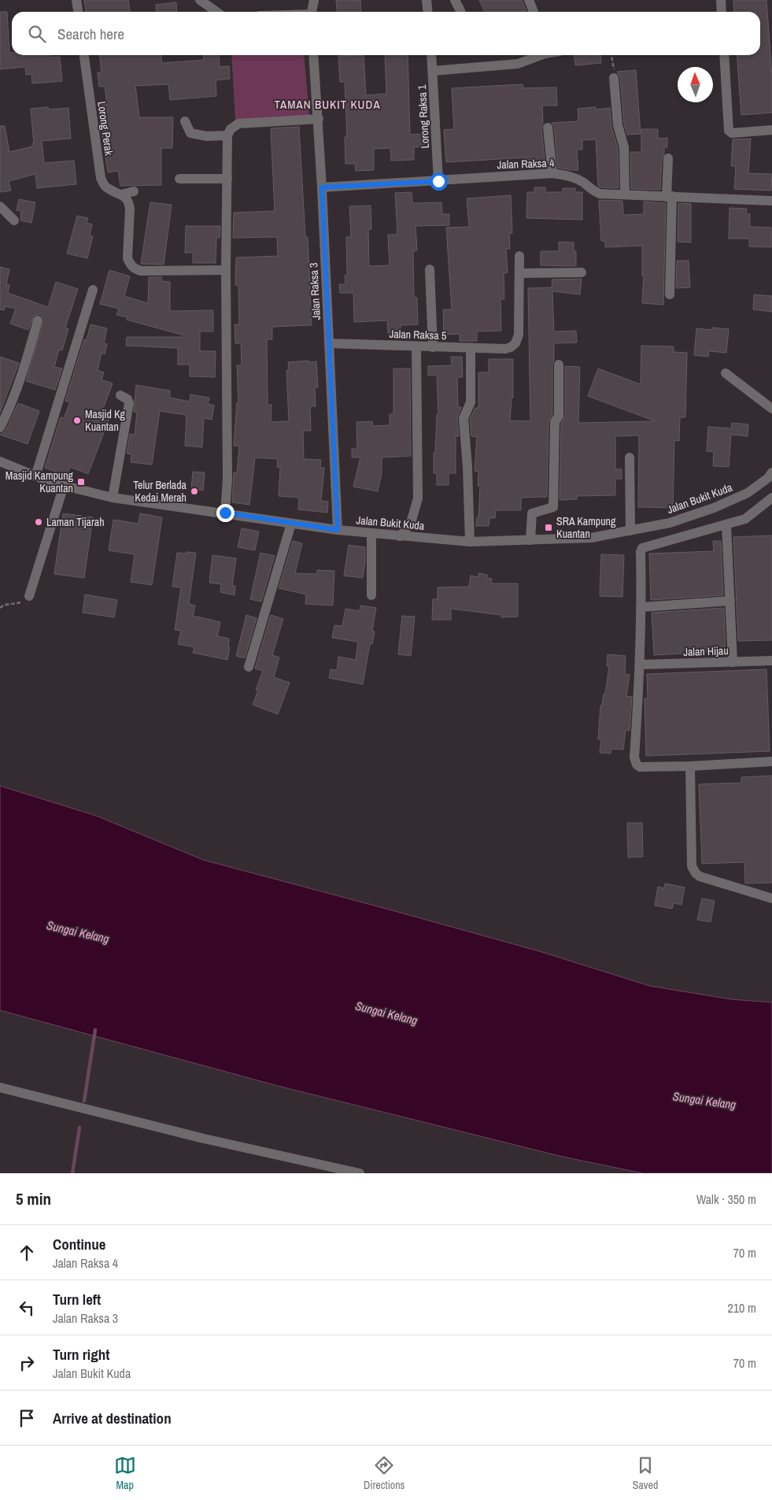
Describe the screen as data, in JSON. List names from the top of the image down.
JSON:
{
  "streets": {
    "street": [
      "Lorong Raksa 1",
      "Lorong Perak",
      "Jalan Raksa 4",
      "Jalan Raksa 3",
      "Jalan Raksa 5",
      "Jalan Bukit Kuda",
      "Jalan Hijau"
    ]
  },
  "crossings": [
    ["Lorong Raksa 1", "Jalan Raksa 4"],
    ["Jalan Raksa 4", "Jalan Raksa 3"],
    ["Jalan Raksa 3", "Jalan Raksa 5"],
    ["Jalan Raksa 3", "Jalan Bukit Kuda"]
  ],
  "districts": ["TAMAN BUKIT KUDA"],
  "water": ["Sungai Kelang"],
  "places": {
    "other": ["Masjid Kg Kuantan", "Telur Berlada Kedai Merah", "Laman Tijarah"],
    "transit": ["Masjid Kampung Kuantan", "SRA Kampung Kuantan"]
  },
  "north": "top",
  "page": {
    "search": "Search here",
    "heading": ["5 min", "Walk · 350 m"],
    "list": [
      ["Continue", "Jalan Raksa 4", "70 m"],
      ["Turn left", "Jalan Raksa 3", "210 m"],
      ["Turn right", "Jalan Bukit Kuda", "70 m"],
      "Arrive at destination"
    ],
    "nav": ["Map", "Directions", "Saved"]
  }
}
